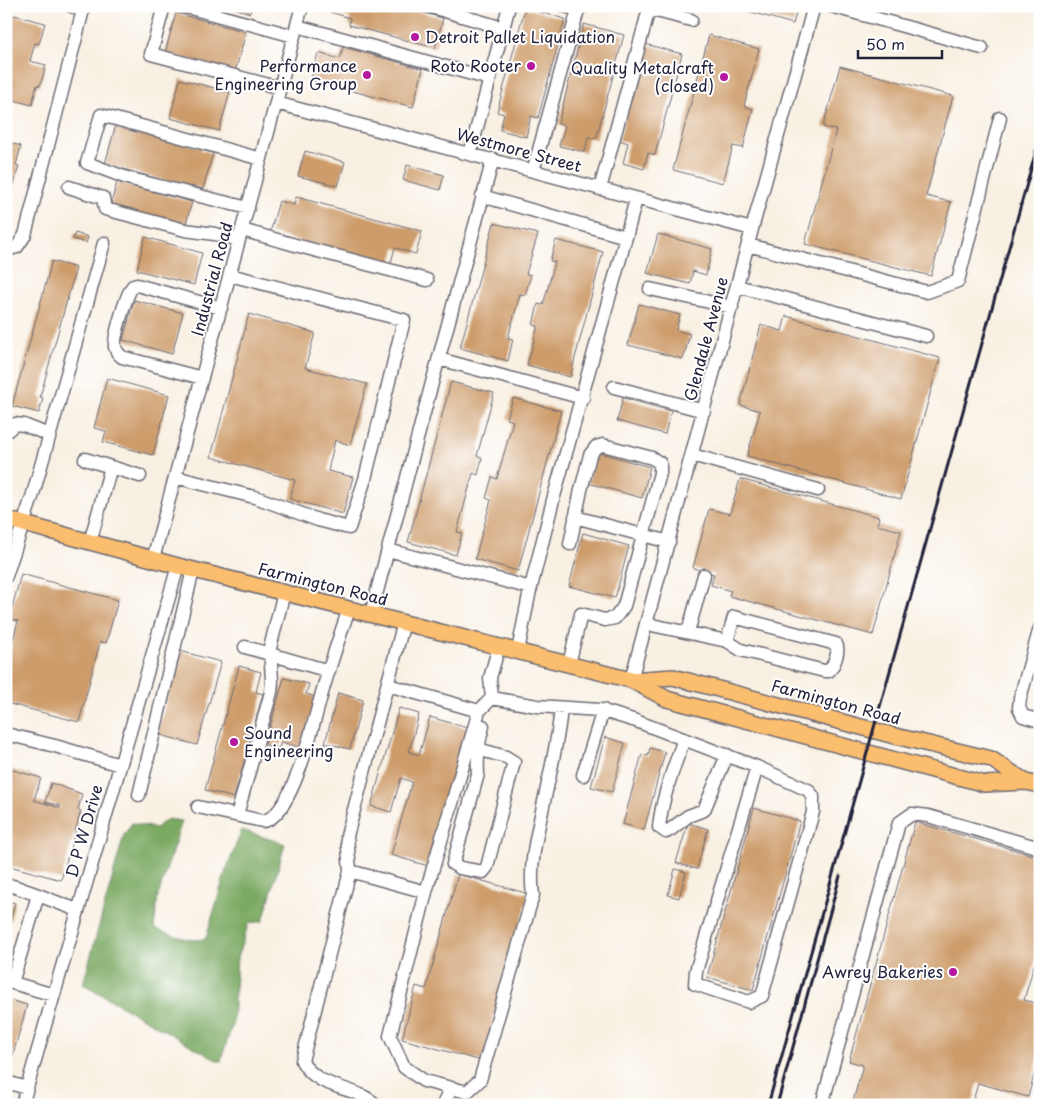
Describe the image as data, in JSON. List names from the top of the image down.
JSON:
{
  "streets": {
    "main road": ["Farmington Road"],
    "street": [
      "Westmore Street",
      "Industrial Road",
      "Glendale Avenue",
      "D P W Drive"
    ]
  },
  "crossings": [
    ["Westmore Street", "Industrial Road"],
    ["Westmore Street", "Glendale Avenue"],
    ["Industrial Road", "Farmington Road"],
    ["Glendale Avenue", "Farmington Road"],
    ["Farmington Road", "D P W Drive"]
  ],
  "places": [
    "Detroit Pallet Liquidation",
    "Roto Rooter",
    "Performance Engineering Group",
    "Quality Metalcraft (closed)",
    "Sound Engineering",
    "Awrey Bakeries"
  ],
  "scale_bar": "50 m"
}
